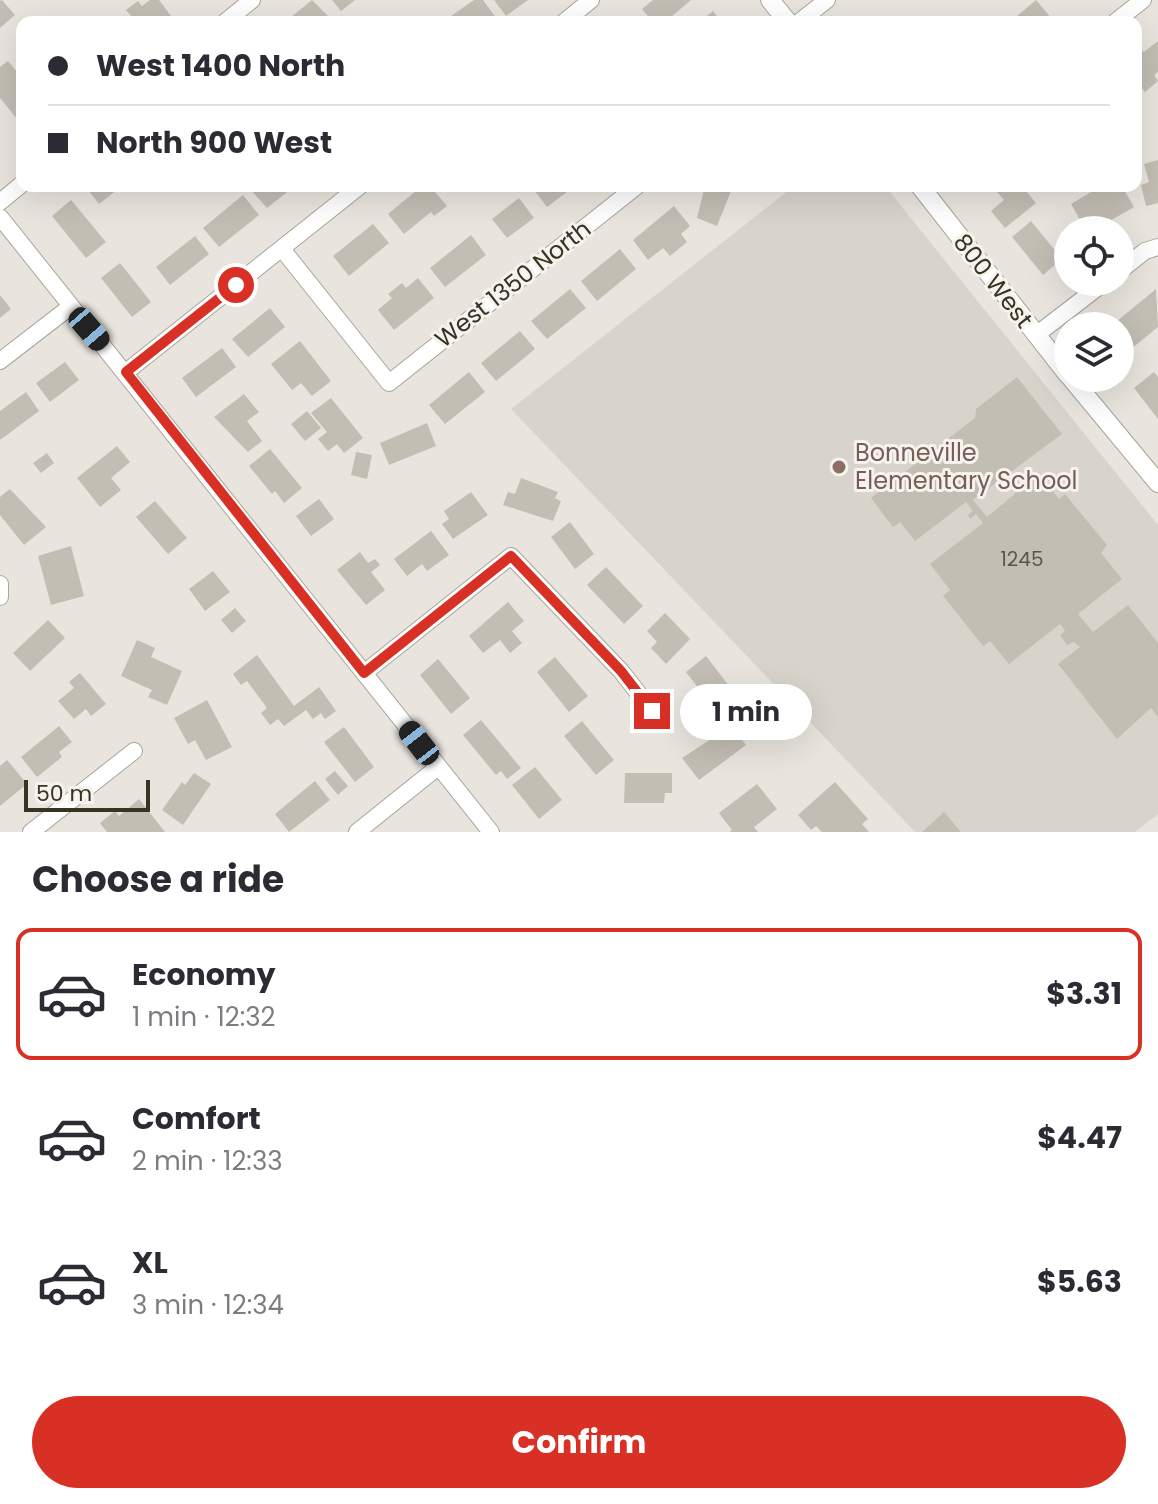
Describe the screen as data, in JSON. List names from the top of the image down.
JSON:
{
  "streets": {
    "street": ["800 West", "West 1350 North"]
  },
  "places": ["Bonneville Elementary School"],
  "house_numbers": ["1245"],
  "scale_bar": "50 m",
  "page": {
    "banner": ["West 1400 North", "North 900 West"],
    "bubble": "1 min",
    "scale": "50 m",
    "heading": "Choose a ride",
    "list": [
      {
        "name": "Economy",
        "note": "1 min · 12:32",
        "value": "$3.31"
      },
      {
        "name": "Comfort",
        "note": "2 min · 12:33",
        "value": "$4.47"
      },
      {
        "name": "XL",
        "note": "3 min · 12:34",
        "value": "$5.63"
      }
    ],
    "buttons": "Confirm"
  }
}
